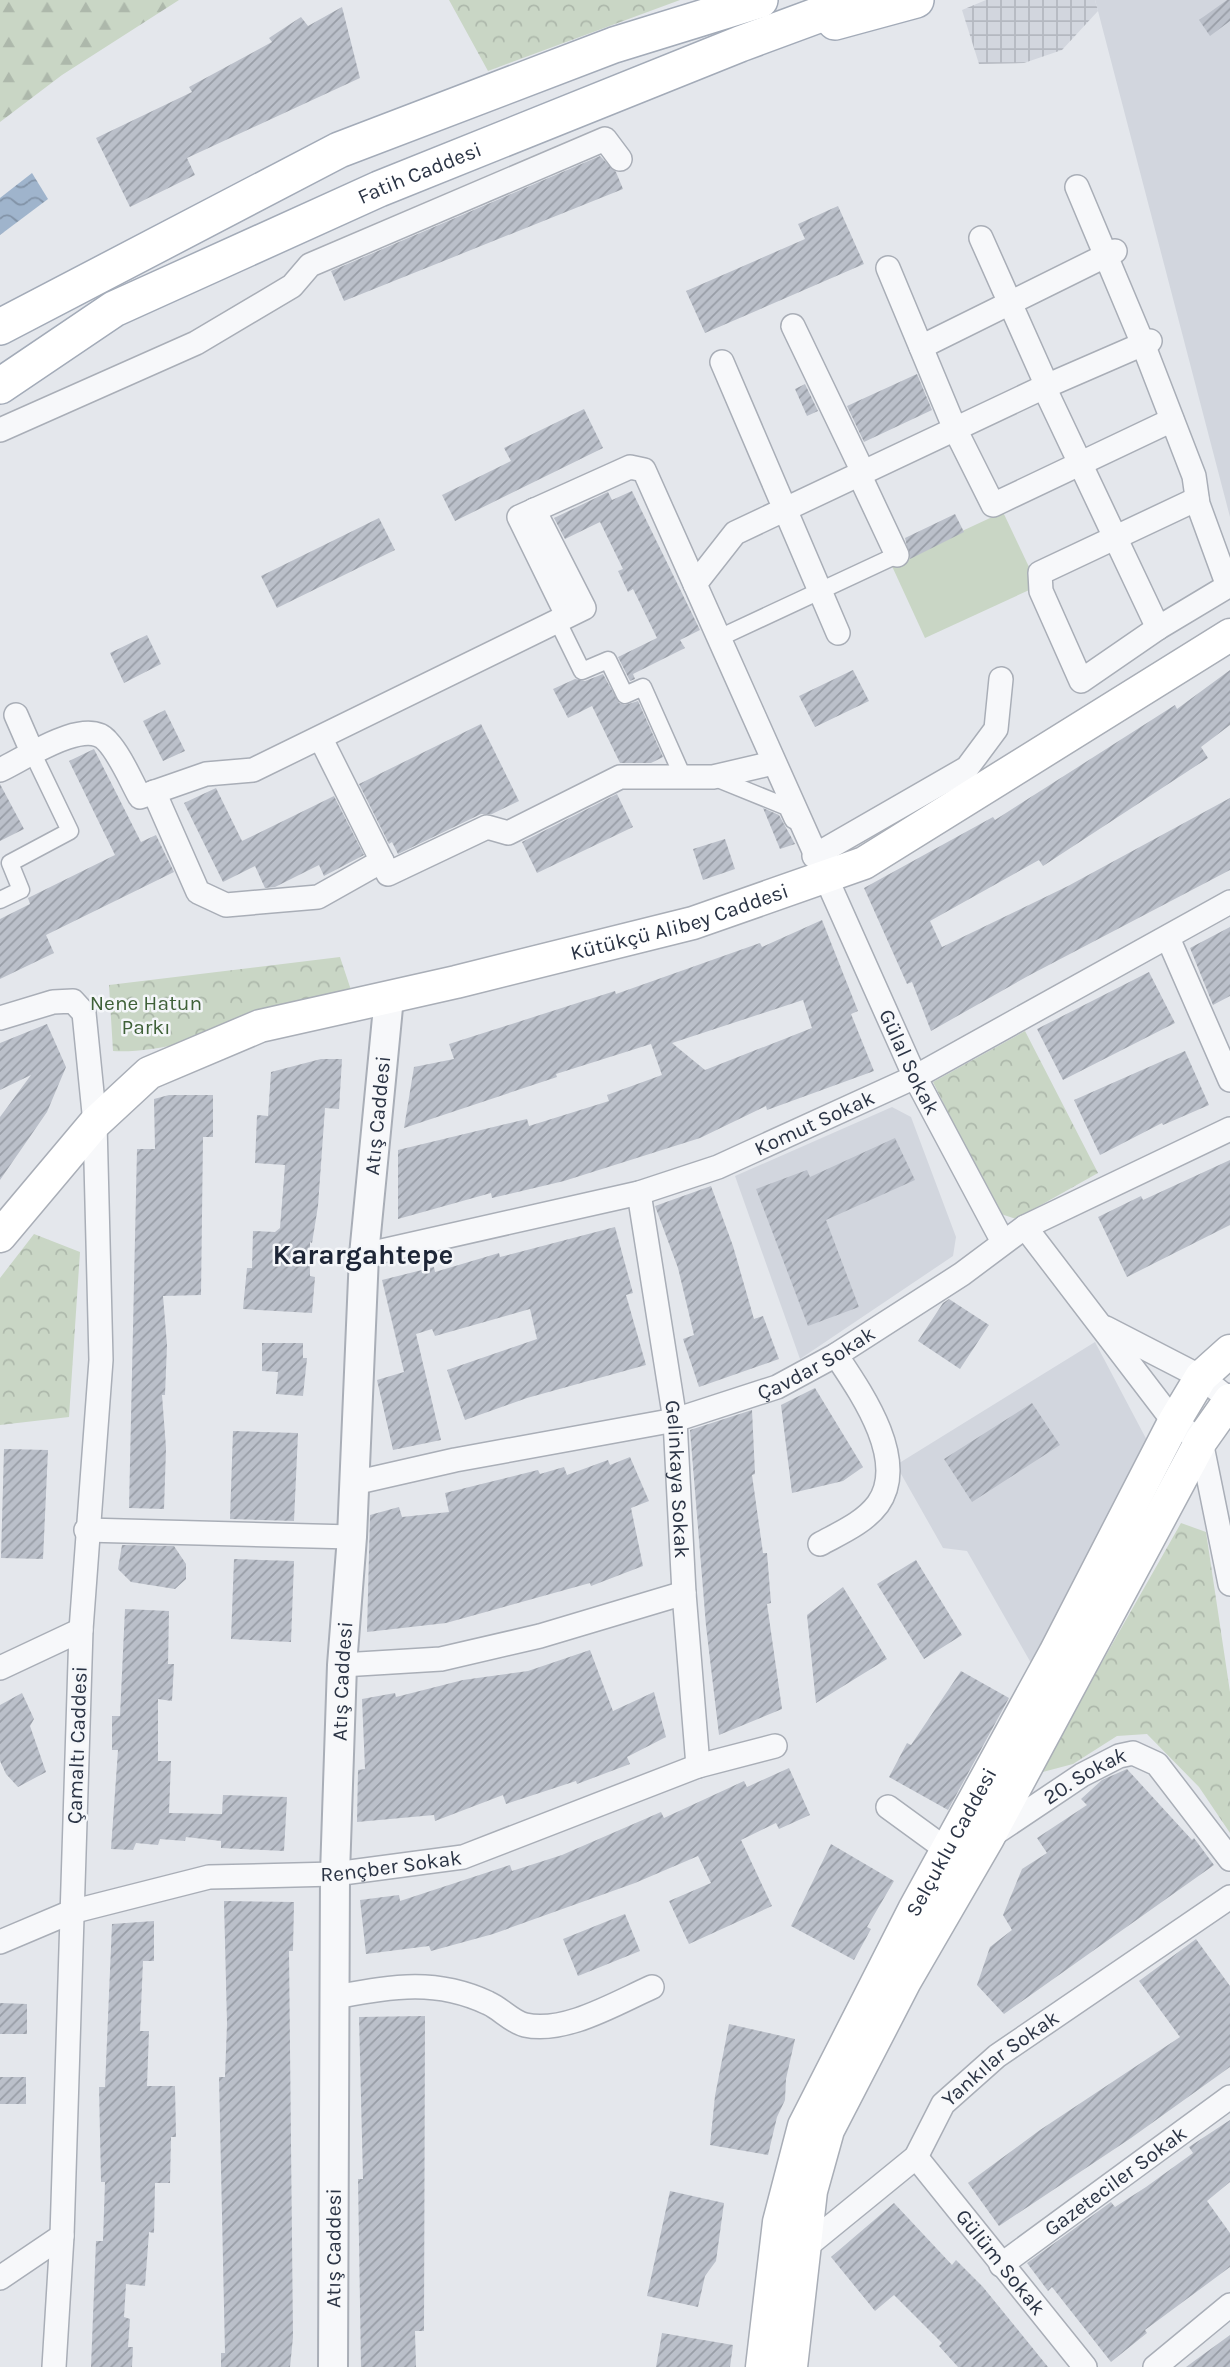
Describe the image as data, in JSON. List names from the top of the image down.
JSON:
{
  "streets": {
    "main road": ["Fatih Caddesi", "Kütükçü Alibey Caddesi", "Selçuklu Caddesi"],
    "street": [
      "Gülal Sokak",
      "Atış Caddesi",
      "Komut Sokak",
      "Çavdar Sokak",
      "Gelinkaya Sokak",
      "Çamaltı Caddesi",
      "20. Sokak",
      "Rençber Sokak",
      "Yankılar Sokak",
      "Gazeteciler Sokak",
      "Gülüm Sokak"
    ]
  },
  "crossings": [
    ["Kütükçü Alibey Caddesi", "Gülal Sokak"],
    ["Kütükçü Alibey Caddesi", "Atış Caddesi"],
    ["Kütükçü Alibey Caddesi", "Çamaltı Caddesi"],
    ["Gülal Sokak", "Komut Sokak"],
    ["Gülal Sokak", "Çavdar Sokak"],
    ["Atış Caddesi", "Komut Sokak"],
    ["Atış Caddesi", "Çavdar Sokak"],
    ["Atış Caddesi", "Rençber Sokak"],
    ["Komut Sokak", "Gelinkaya Sokak"],
    ["Çavdar Sokak", "Gelinkaya Sokak"],
    ["Gelinkaya Sokak", "Rençber Sokak"],
    ["Çamaltı Caddesi", "Rençber Sokak"],
    ["20. Sokak", "Selçuklu Caddesi"],
    ["Selçuklu Caddesi", "Yankılar Sokak"],
    ["Yankılar Sokak", "Gülüm Sokak"],
    ["Gazeteciler Sokak", "Gülüm Sokak"]
  ],
  "districts": ["Karargahtepe"],
  "parks": ["Nene Hatun Parkı"]
}
